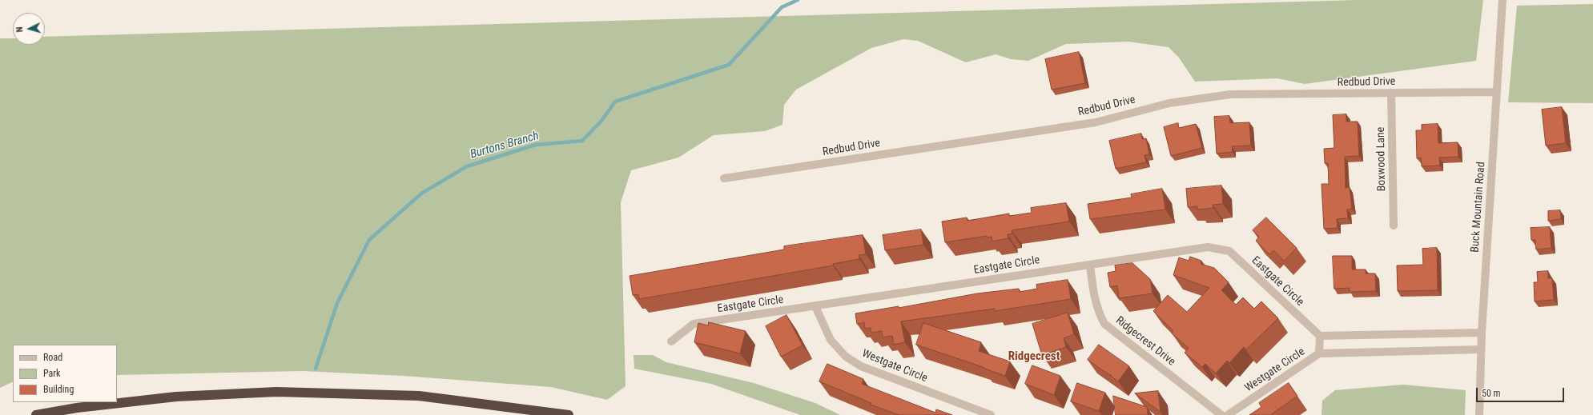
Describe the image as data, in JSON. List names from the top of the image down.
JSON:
{
  "streets": {
    "street": [
      "Redbud Drive",
      "Boxwood Lane",
      "Buck Mountain Road",
      "Eastgate Circle",
      "Ridgecrest Drive",
      "Westgate Circle"
    ]
  },
  "crossings": [
    ["Redbud Drive", "Boxwood Lane"],
    ["Redbud Drive", "Buck Mountain Road"],
    ["Eastgate Circle", "Ridgecrest Drive"],
    ["Eastgate Circle", "Westgate Circle"]
  ],
  "districts": ["Ridgecrest"],
  "water": ["Burtons Branch"],
  "legend": ["Road", "Park", "Building"],
  "scale_bar": "50 m",
  "north": "left"
}
